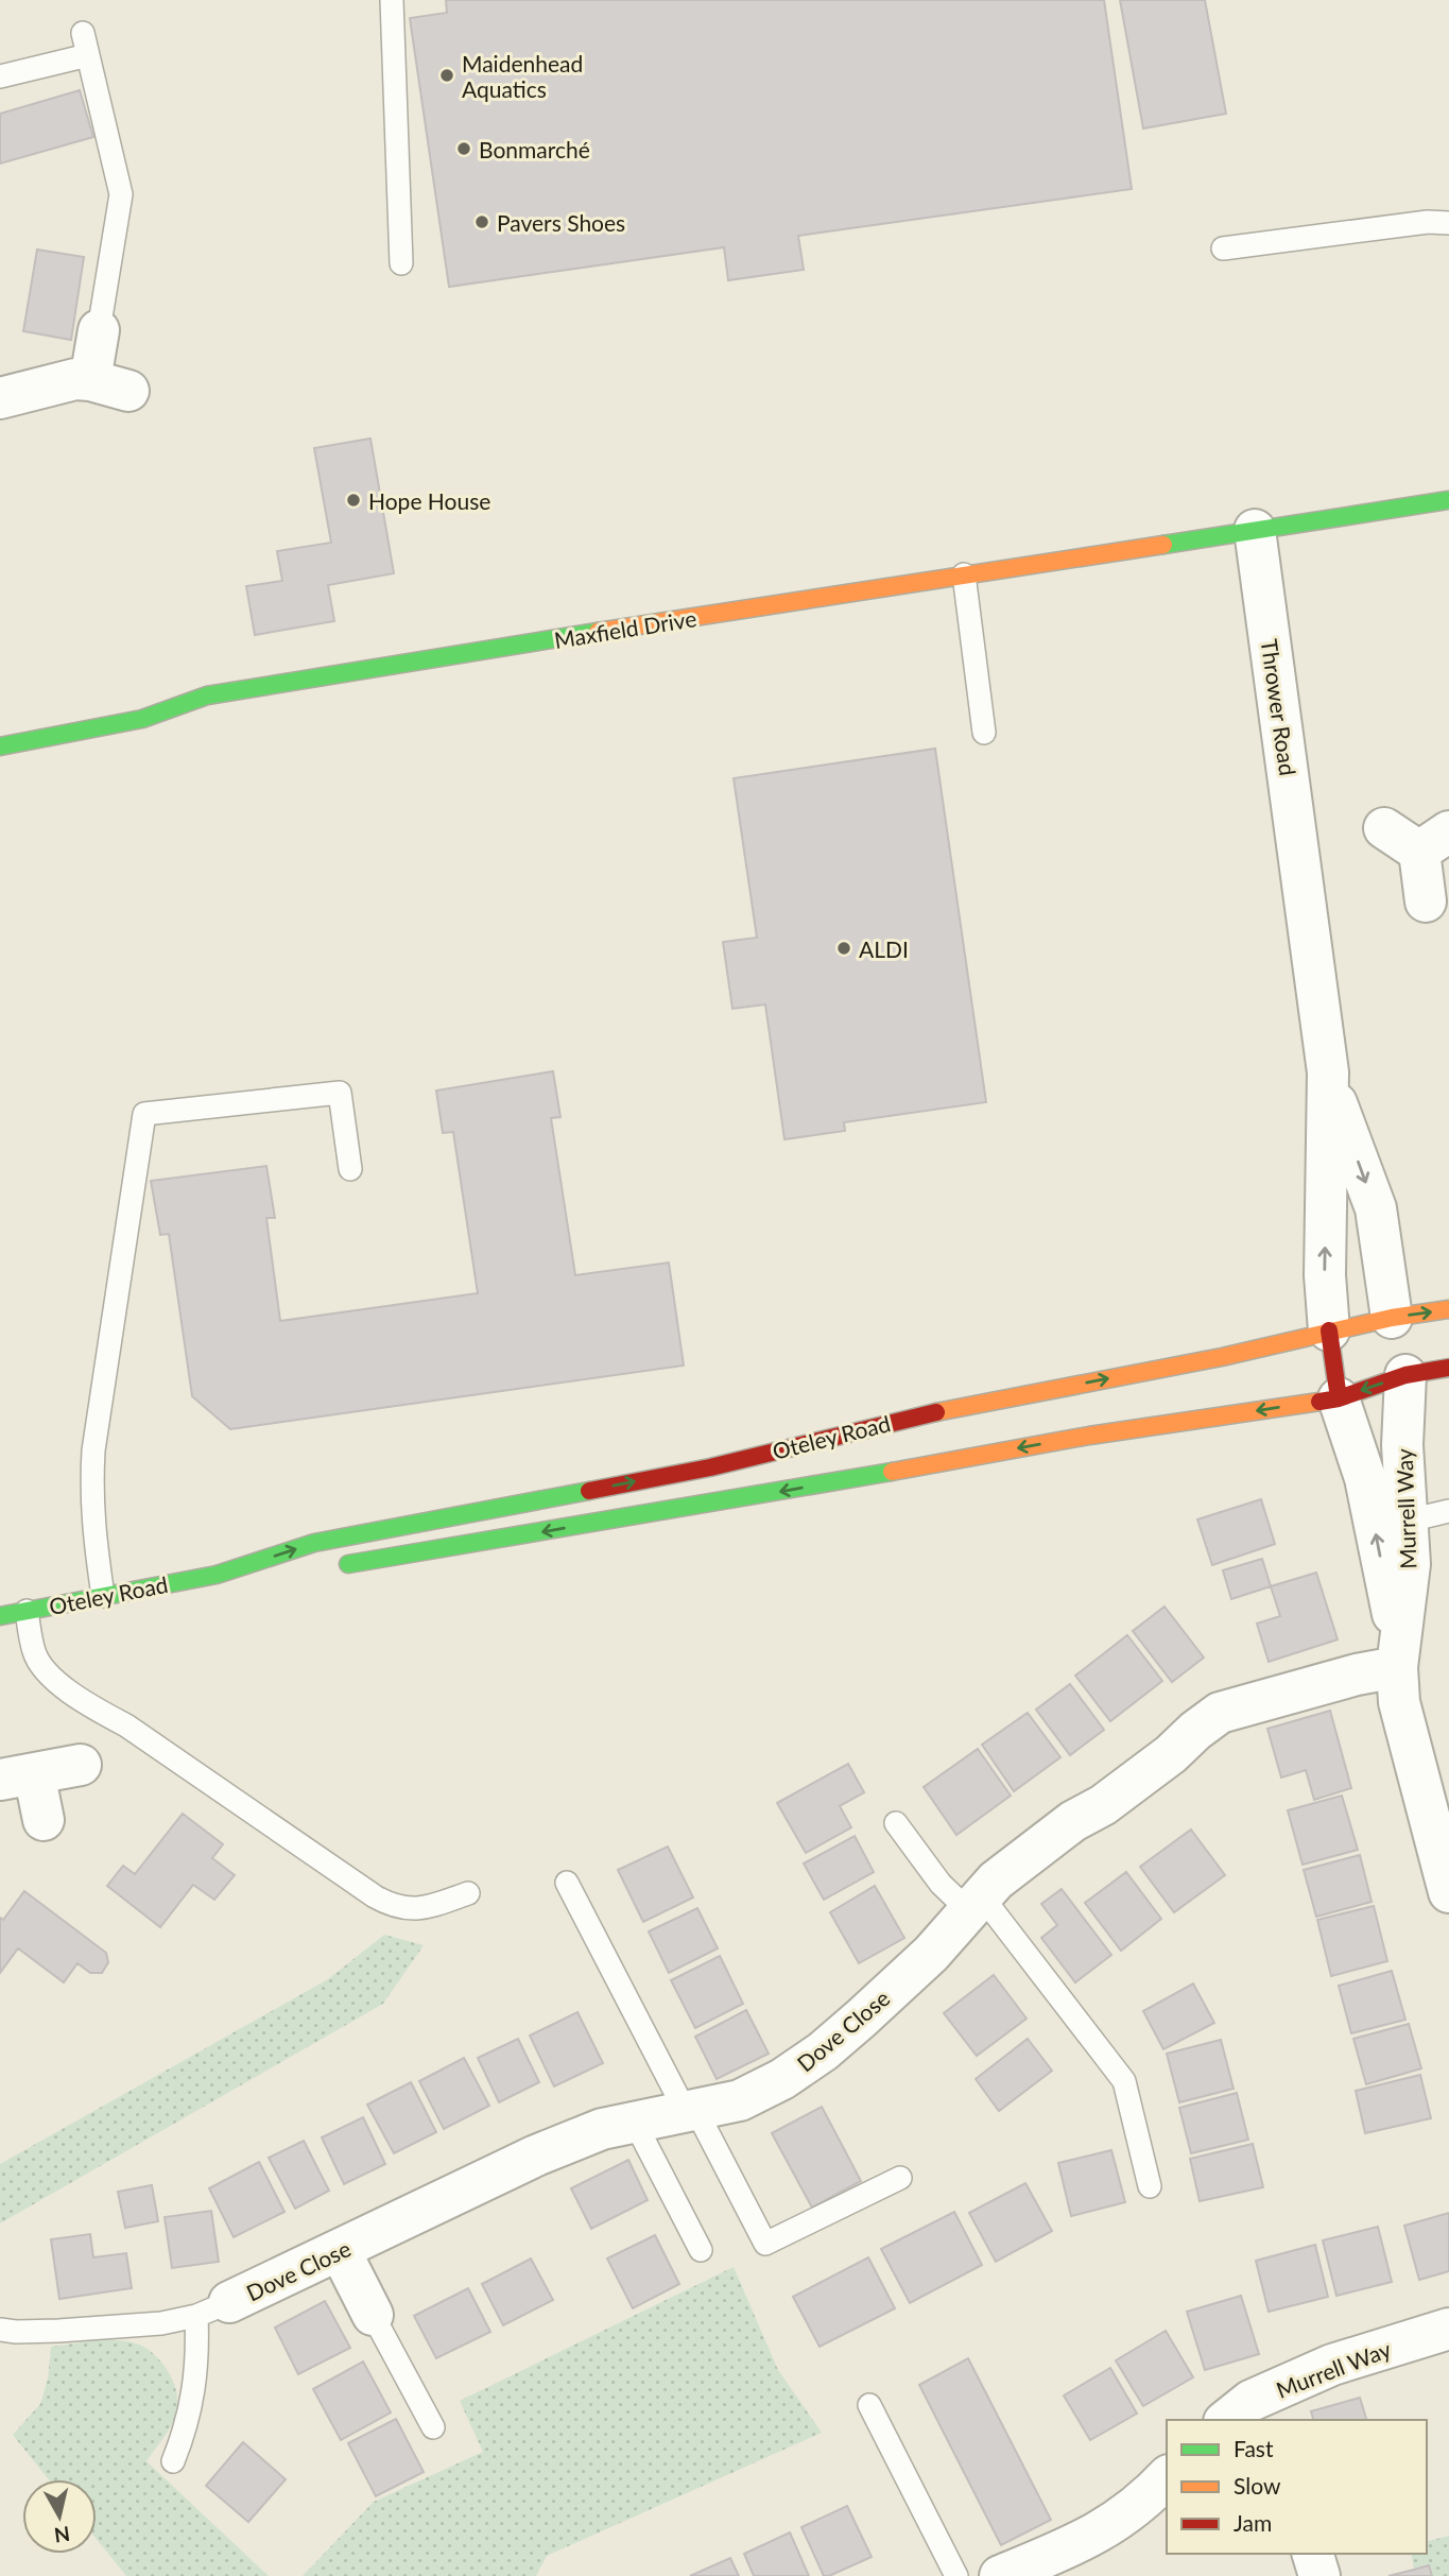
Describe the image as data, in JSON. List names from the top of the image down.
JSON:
{
  "streets": {
    "main road": ["Maxfield Drive", "Oteley Road"],
    "street": ["Thrower Road", "Murrell Way", "Dove Close"]
  },
  "crossings": [
    ["Maxfield Drive", "Thrower Road"],
    ["Thrower Road", "Oteley Road"],
    ["Oteley Road", "Murrell Way"],
    ["Murrell Way", "Dove Close"]
  ],
  "places": [
    "Maidenhead Aquatics",
    "Bonmarché",
    "Pavers Shoes",
    "Hope House",
    "ALDI"
  ],
  "legend": ["Fast", "Slow", "Jam"],
  "north": "bottom"
}
